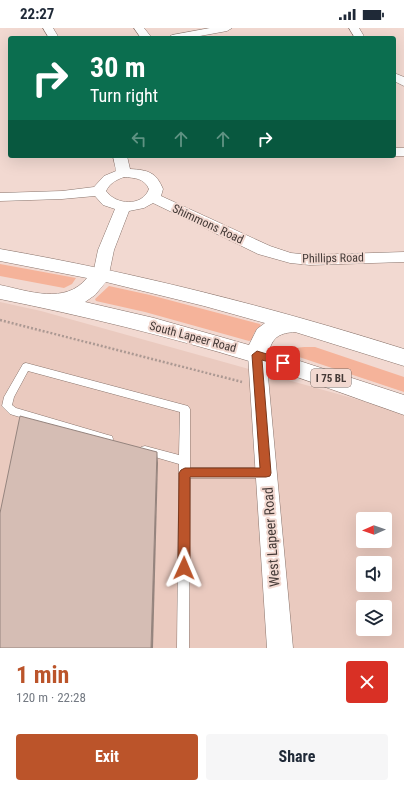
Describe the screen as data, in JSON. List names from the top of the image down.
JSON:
{
  "streets": {
    "main road": ["South Lapeer Road", "I 75 BL"],
    "street": ["Shimmons Road", "Phillips Road", "West Lapeer Road"]
  },
  "crossings": [
    ["Shimmons Road", "Phillips Road"],
    ["South Lapeer Road", "West Lapeer Road"]
  ],
  "north": "left",
  "page": {
    "status": "22:27",
    "turn": ["30 m", "Turn right"],
    "heading": ["1 min", "120 m · 22:28"],
    "buttons": ["Exit", "Share"]
  }
}
